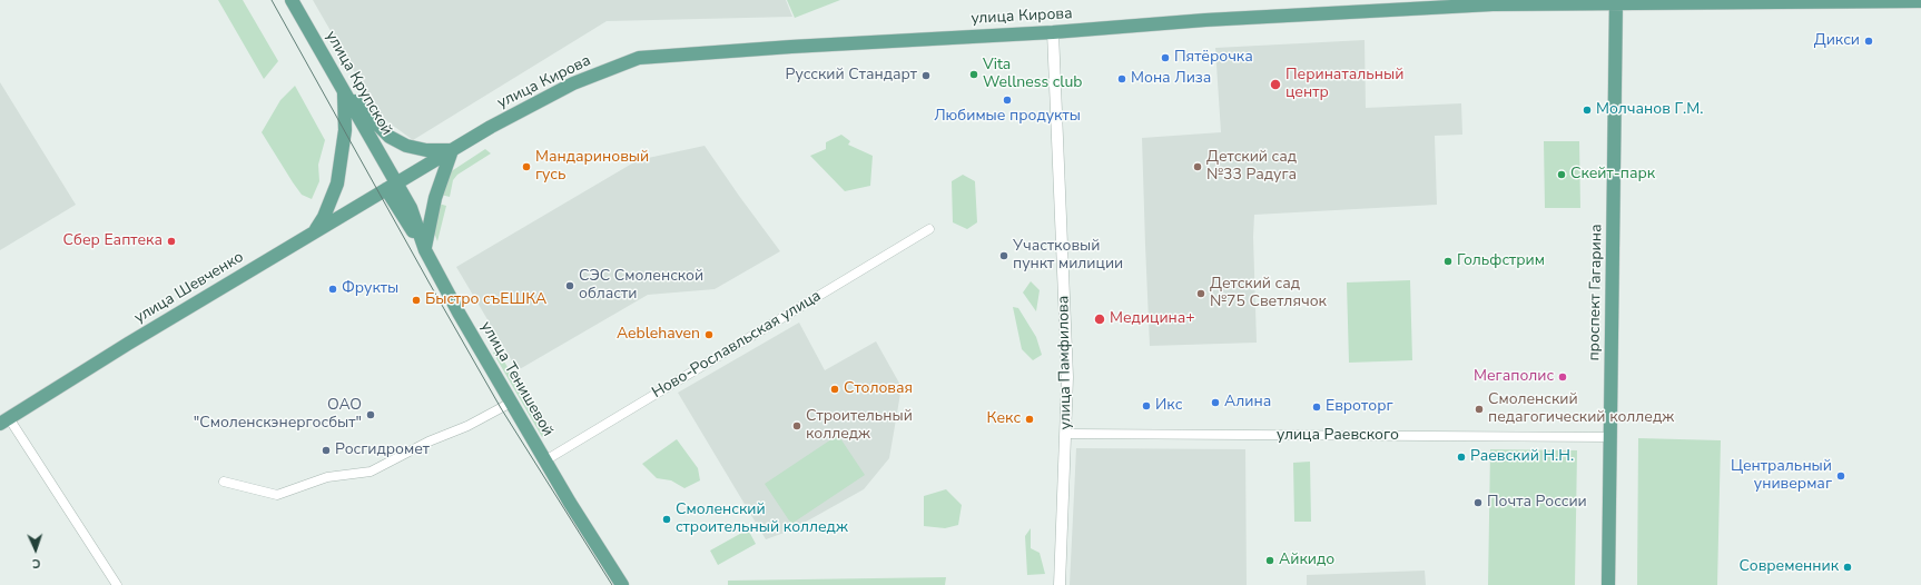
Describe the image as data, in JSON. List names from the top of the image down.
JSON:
{
  "streets": {
    "main road": [
      "улица Кирова",
      "улица Крупской",
      "улица Шевченко",
      "проспект Гагарина",
      "улица Тенишевой"
    ],
    "street": ["Ново-Рославльская улица", "улица Памфилова", "улица Раевского"]
  },
  "crossings": [
    ["улица Кирова", "улица Крупской"],
    ["улица Кирова", "улица Шевченко"],
    ["улица Кирова", "проспект Гагарина"],
    ["улица Кирова", "улица Памфилова"],
    ["улица Кирова", "улица Тенишевой"],
    ["улица Крупской", "улица Шевченко"],
    ["улица Крупской", "улица Тенишевой"],
    ["улица Шевченко", "улица Тенишевой"],
    ["проспект Гагарина", "улица Раевского"],
    ["Ново-Рославльская улица", "улица Тенишевой"],
    ["улица Памфилова", "улица Раевского"]
  ],
  "places": [
    "Дикси",
    "Пятёрочка",
    "Vita Wellness club",
    "Русский Стандарт",
    "Мона Лиза",
    "Перинатальный центр",
    "Любимые продукты",
    "Молчанов Г.М.",
    "Мандариновый гусь",
    "Детский сад №33 Радуга",
    "Скейт-парк",
    "Сбер Еаптека",
    "Участковый пункт милиции",
    "Гольфстрим",
    "СЭС Смоленской области",
    "Фрукты",
    "Детский сад №75 Светлячок",
    "Быстро съЕШКА",
    "Медицина+",
    "Aeblehaven",
    "Мегаполис",
    "Столовая",
    "Алина",
    "Икс",
    "Евроторг",
    "Смоленский педагогический колледж",
    "ОАО \"Смоленскэнергосбыт\"",
    "Кекс",
    "Строительный колледж",
    "Росгидромет",
    "Раевский Н.Н.",
    "Центральный универмаг",
    "Почта России",
    "Смоленский строительный колледж",
    "Айкидо",
    "Современник"
  ],
  "north": "bottom"
}
